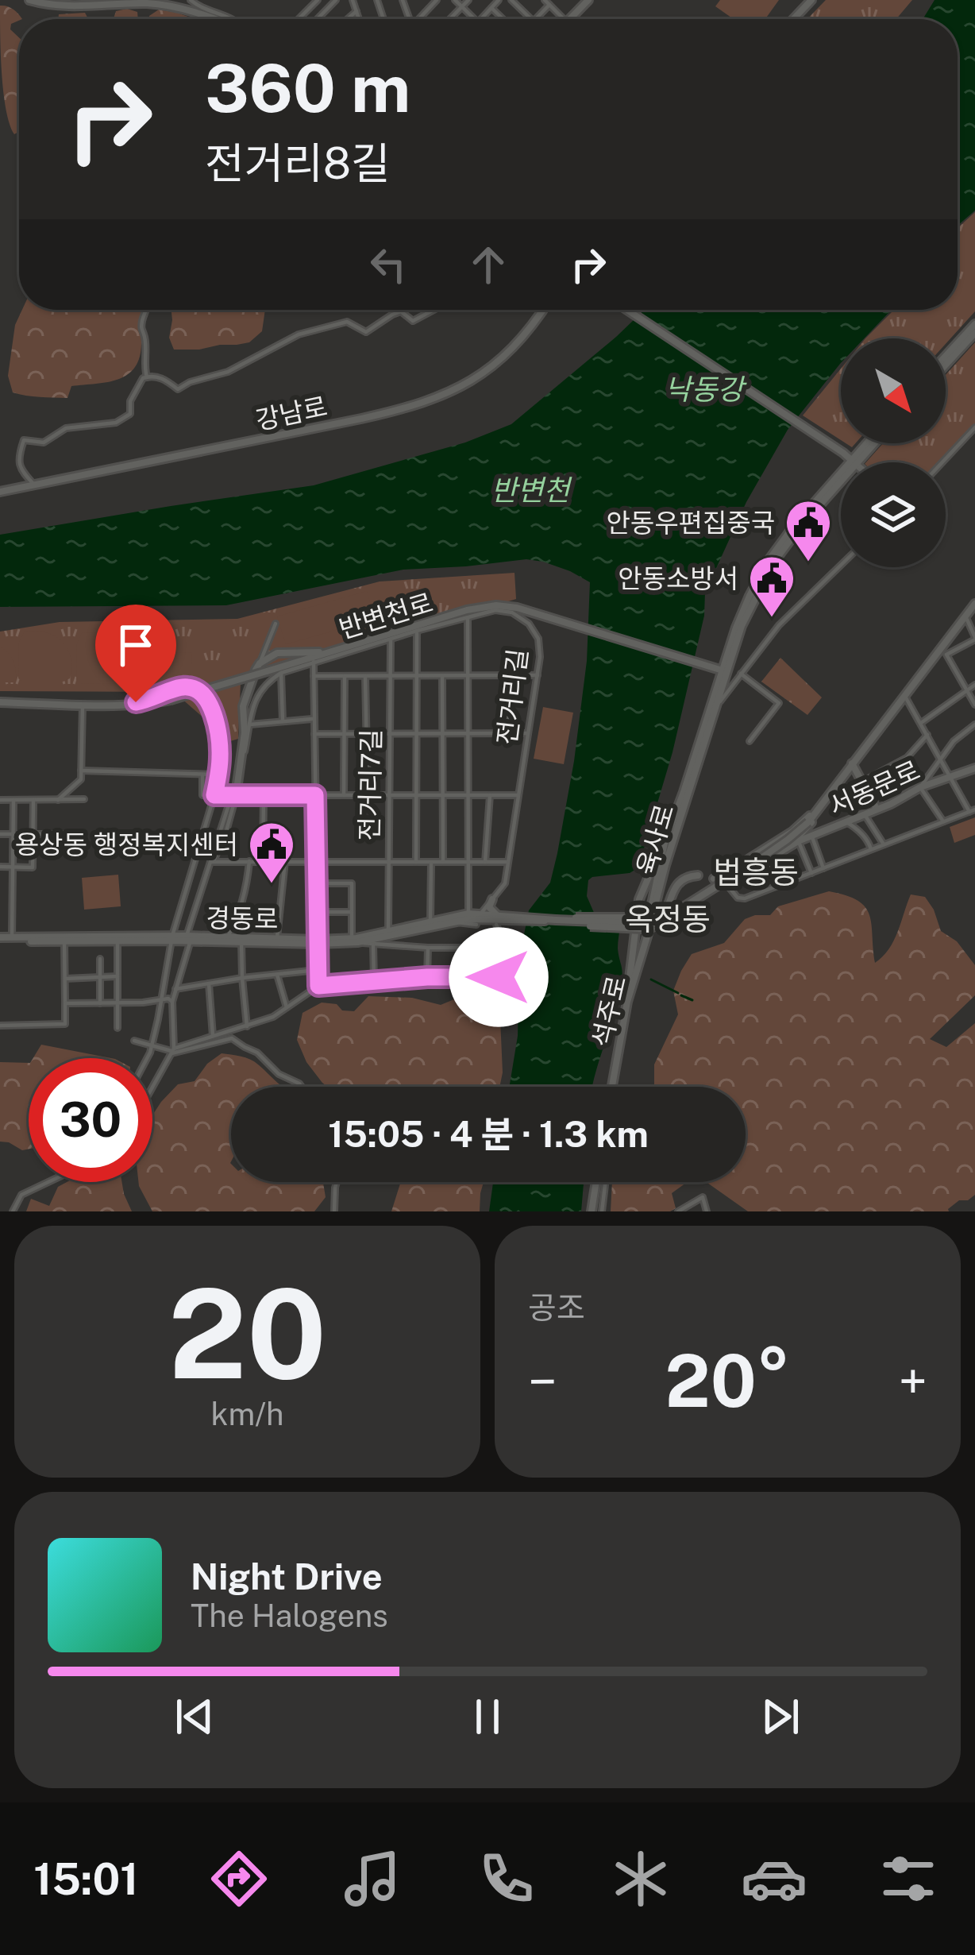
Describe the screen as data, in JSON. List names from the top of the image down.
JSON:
{
  "streets": {
    "street": [
      "강남로",
      "반변천로",
      "전거리길",
      "전거리7길",
      "서동문로",
      "육사로",
      "경동로",
      "석주로"
    ]
  },
  "crossings": [
    ["반변천로", "전거리길"],
    ["반변천로", "전거리7길"],
    ["반변천로", "육사로"],
    ["전거리길", "전거리7길"],
    ["전거리길", "경동로"],
    ["전거리7길", "경동로"],
    ["육사로", "석주로"]
  ],
  "districts": ["법흥동", "옥정동"],
  "water": ["낙동강", "반변천"],
  "places": {
    "public building": ["안동우편집중국", "안동소방서", "용상동 행정복지센터"]
  },
  "north": "bottom right",
  "page": {
    "turn": ["360 m", "전거리8길"],
    "limit": "30",
    "trip": "15:05 · 4 분 · 1.3 km",
    "tile": [
      ["20", "km/h"],
      "공조"
    ],
    "heat": ["−", "20°", "+"],
    "song": ["Night Drive", "The Halogens"],
    "tabs": "15:01"
  }
}
